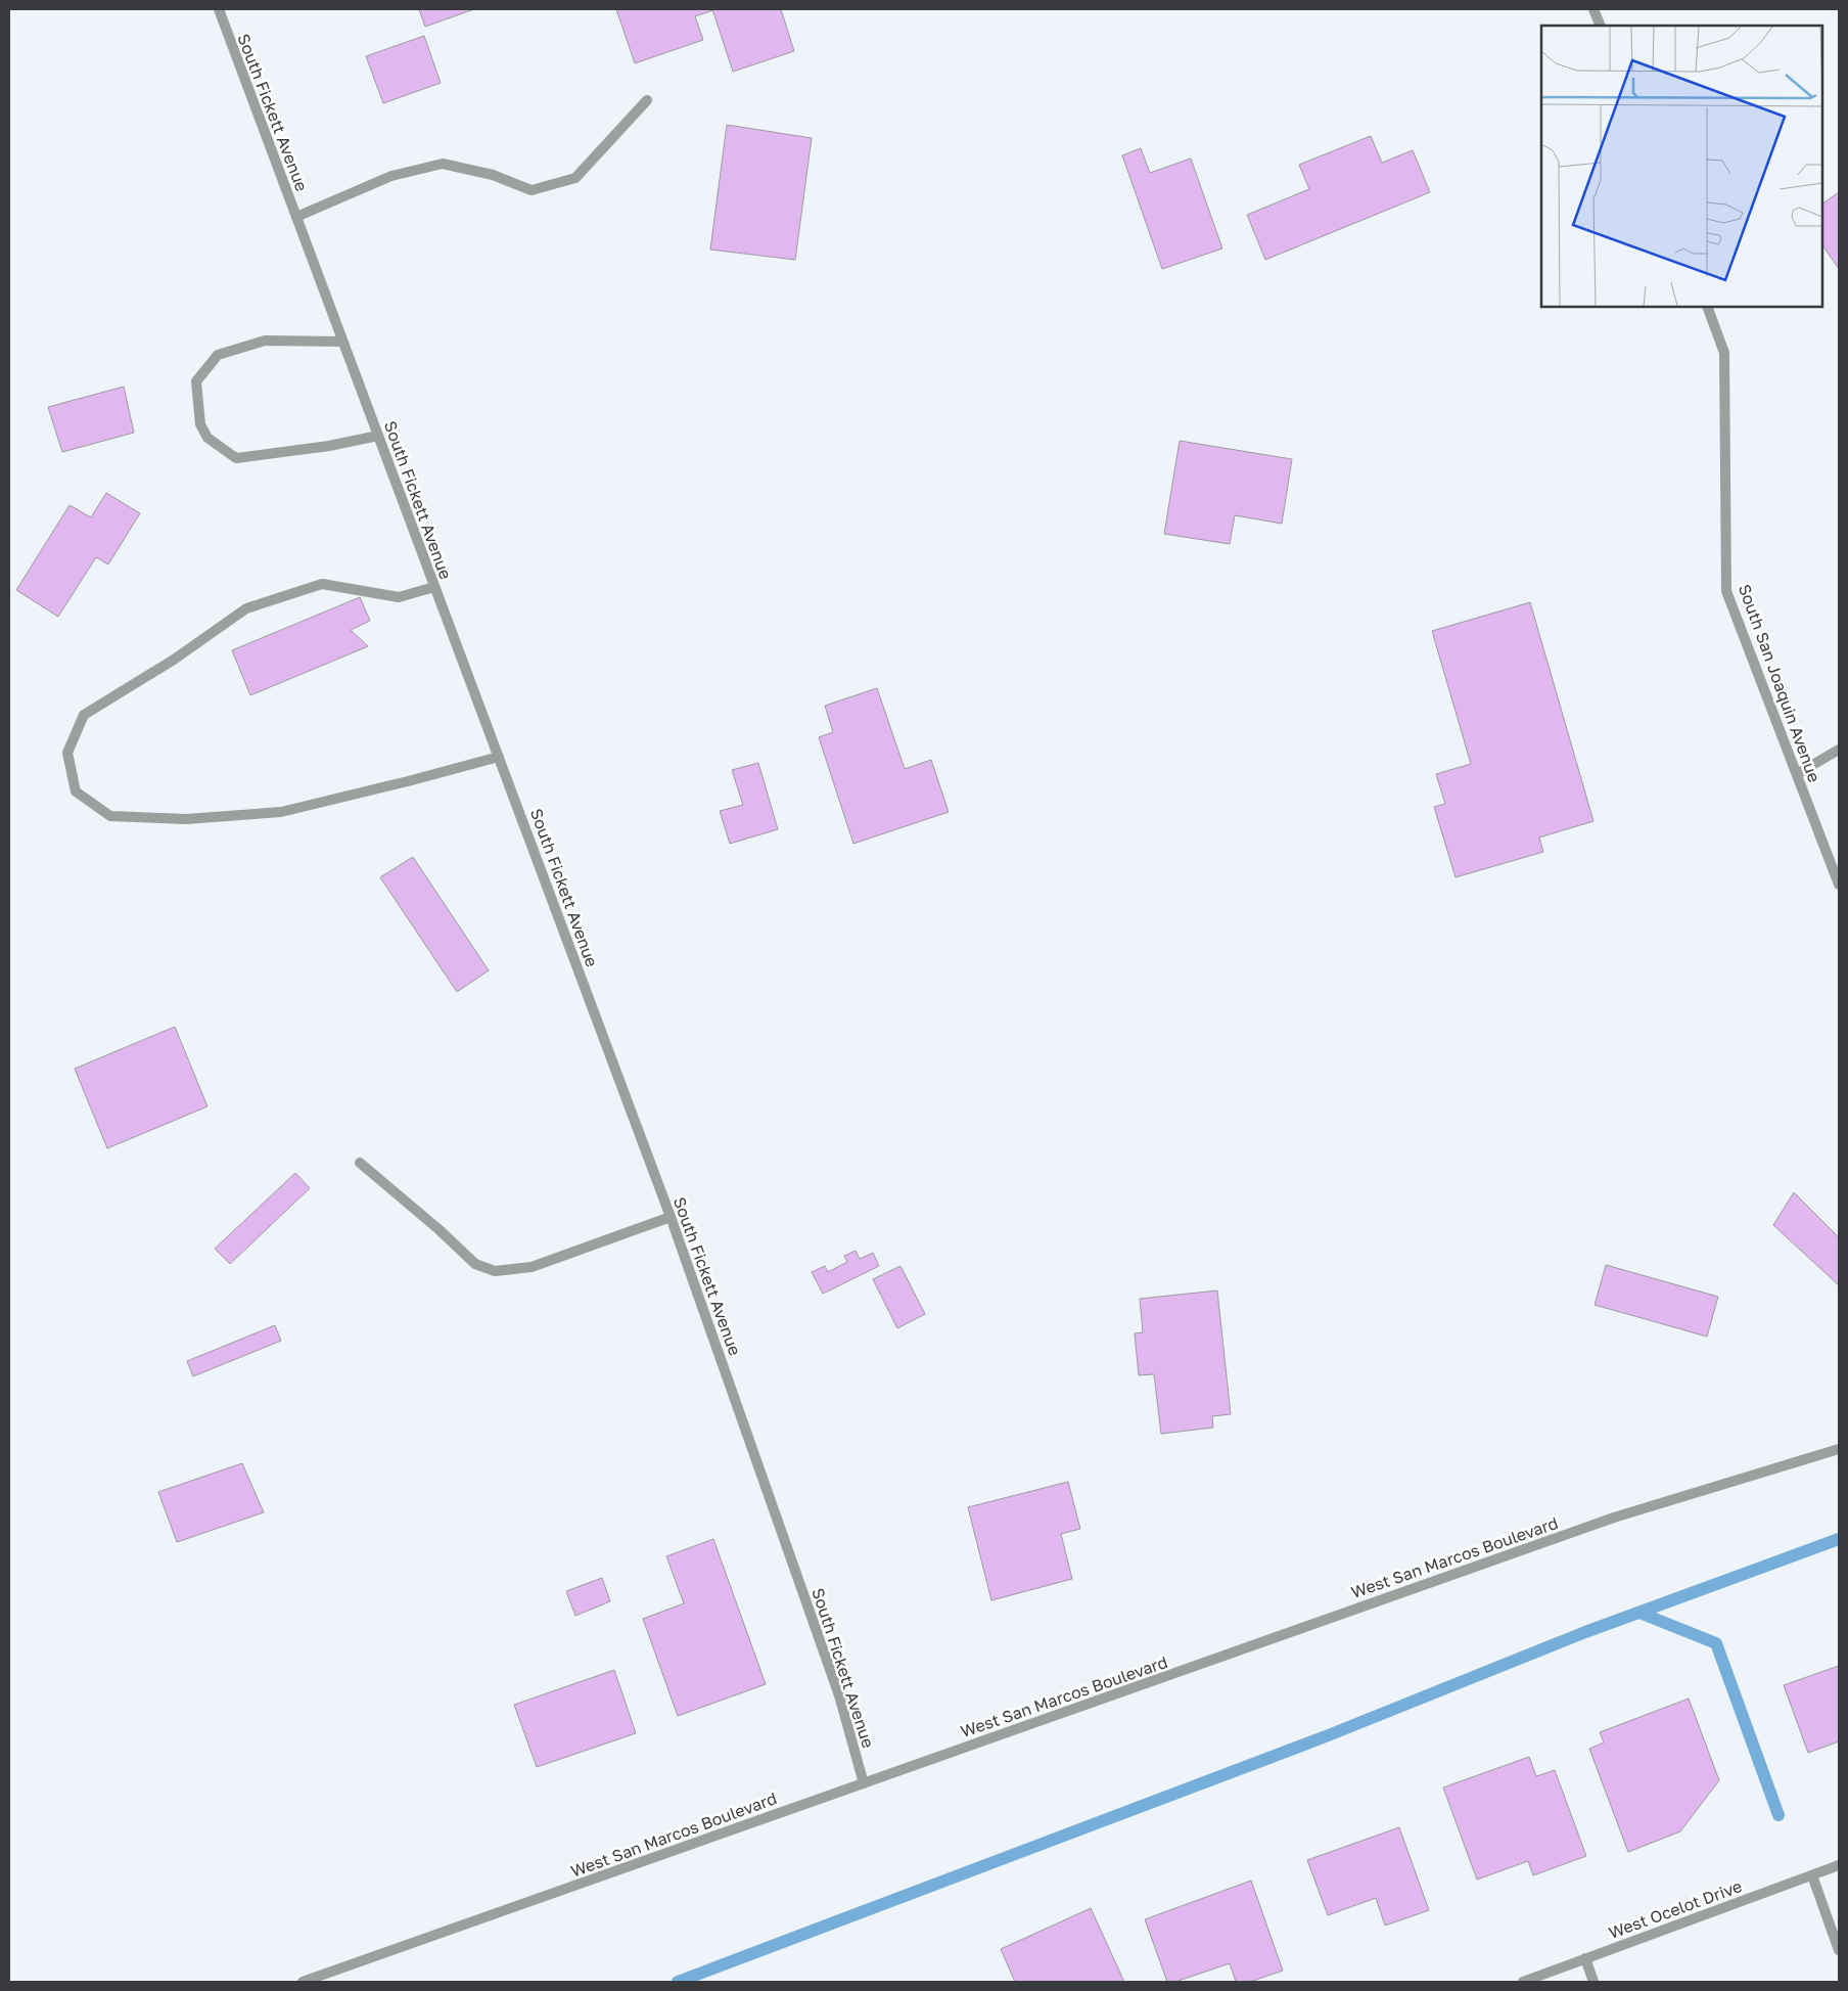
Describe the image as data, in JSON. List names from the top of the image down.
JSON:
{
  "streets": {
    "street": [
      "South Fickett Avenue",
      "South San Joaquin Avenue",
      "West San Marcos Boulevard",
      "West Ocelot Drive"
    ]
  },
  "crossings": [
    ["South Fickett Avenue", "West San Marcos Boulevard"]
  ]
}
